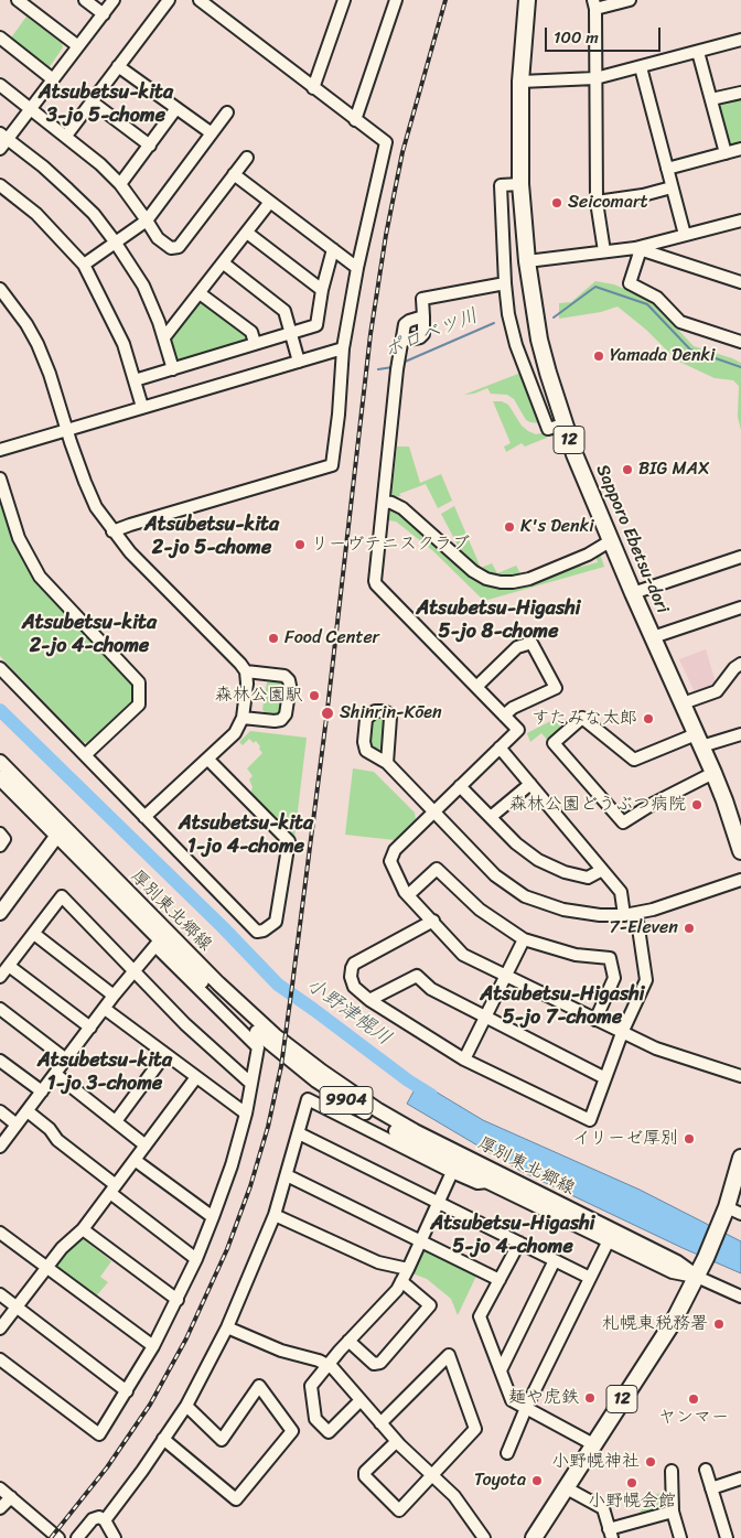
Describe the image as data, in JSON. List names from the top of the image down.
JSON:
{
  "streets": {
    "highway": ["12", "Sapporo Ebetsu-dori"],
    "main road": ["厚別東北郷線", "9904"]
  },
  "crossings": [
    ["12", "厚別東北郷線"]
  ],
  "districts": [
    "Atsubetsu-kita 3-jo 5-chome",
    "Atsubetsu-kita 2-jo 5-chome",
    "Atsubetsu-Higashi 5-jo 8-chome",
    "Atsubetsu-kita 2-jo 4-chome",
    "Atsubetsu-kita 1-jo 4-chome",
    "Atsubetsu-Higashi 5-jo 7-chome",
    "Atsubetsu-kita 1-jo 3-chome",
    "Atsubetsu-Higashi 5-jo 4-chome"
  ],
  "water": ["ポロベツ川", "小野津幌川"],
  "places": [
    "Seicomart",
    "Yamada Denki",
    "BIG MAX",
    "K's Denki",
    "リーヴテニスクラブ",
    "Food Center",
    "森林公園駅",
    "Shinrin-Kōen",
    "すたみな太郎",
    "森林公園どうぶつ病院",
    "7-Eleven",
    "イリーゼ厚別",
    "札幌東税務署",
    "麺や虎鉄",
    "ヤンマー",
    "小野幌神社",
    "Toyota",
    "小野幌会館"
  ],
  "scale_bar": "100 m"
}
